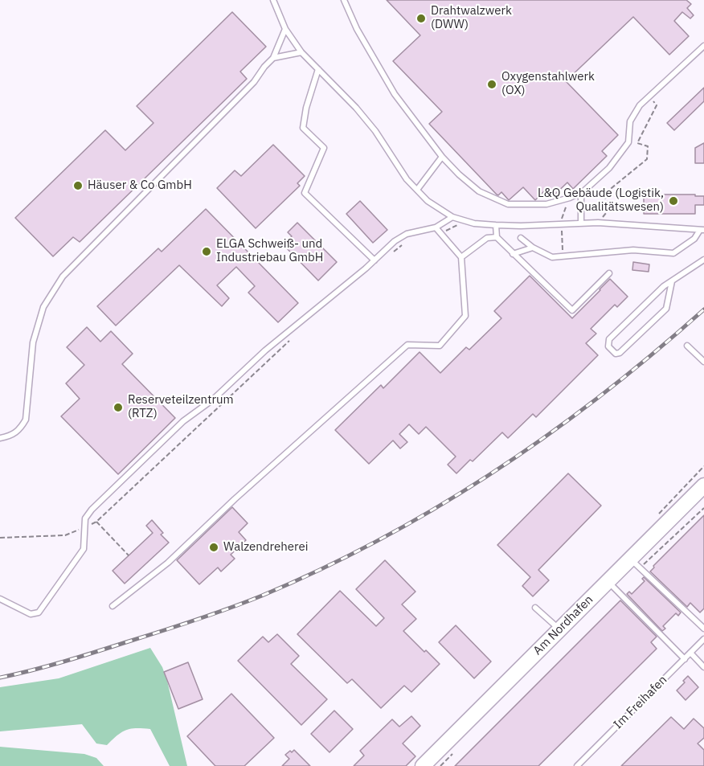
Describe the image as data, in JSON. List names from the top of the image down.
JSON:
{
  "streets": {
    "main road": ["Am Nordhafen"],
    "lane": ["Im Freihafen"]
  },
  "places": [
    "Drahtwalzwerk (DWW)",
    "Oxygenstahlwerk (OX)",
    "Häuser & Co GmbH",
    "L&Q Gebäude (Logistik, Qualitätswesen)",
    "ELGA Schweiß- und Industriebau GmbH",
    "Reserveteilzentrum (RTZ)",
    "Walzendreherei"
  ]
}
